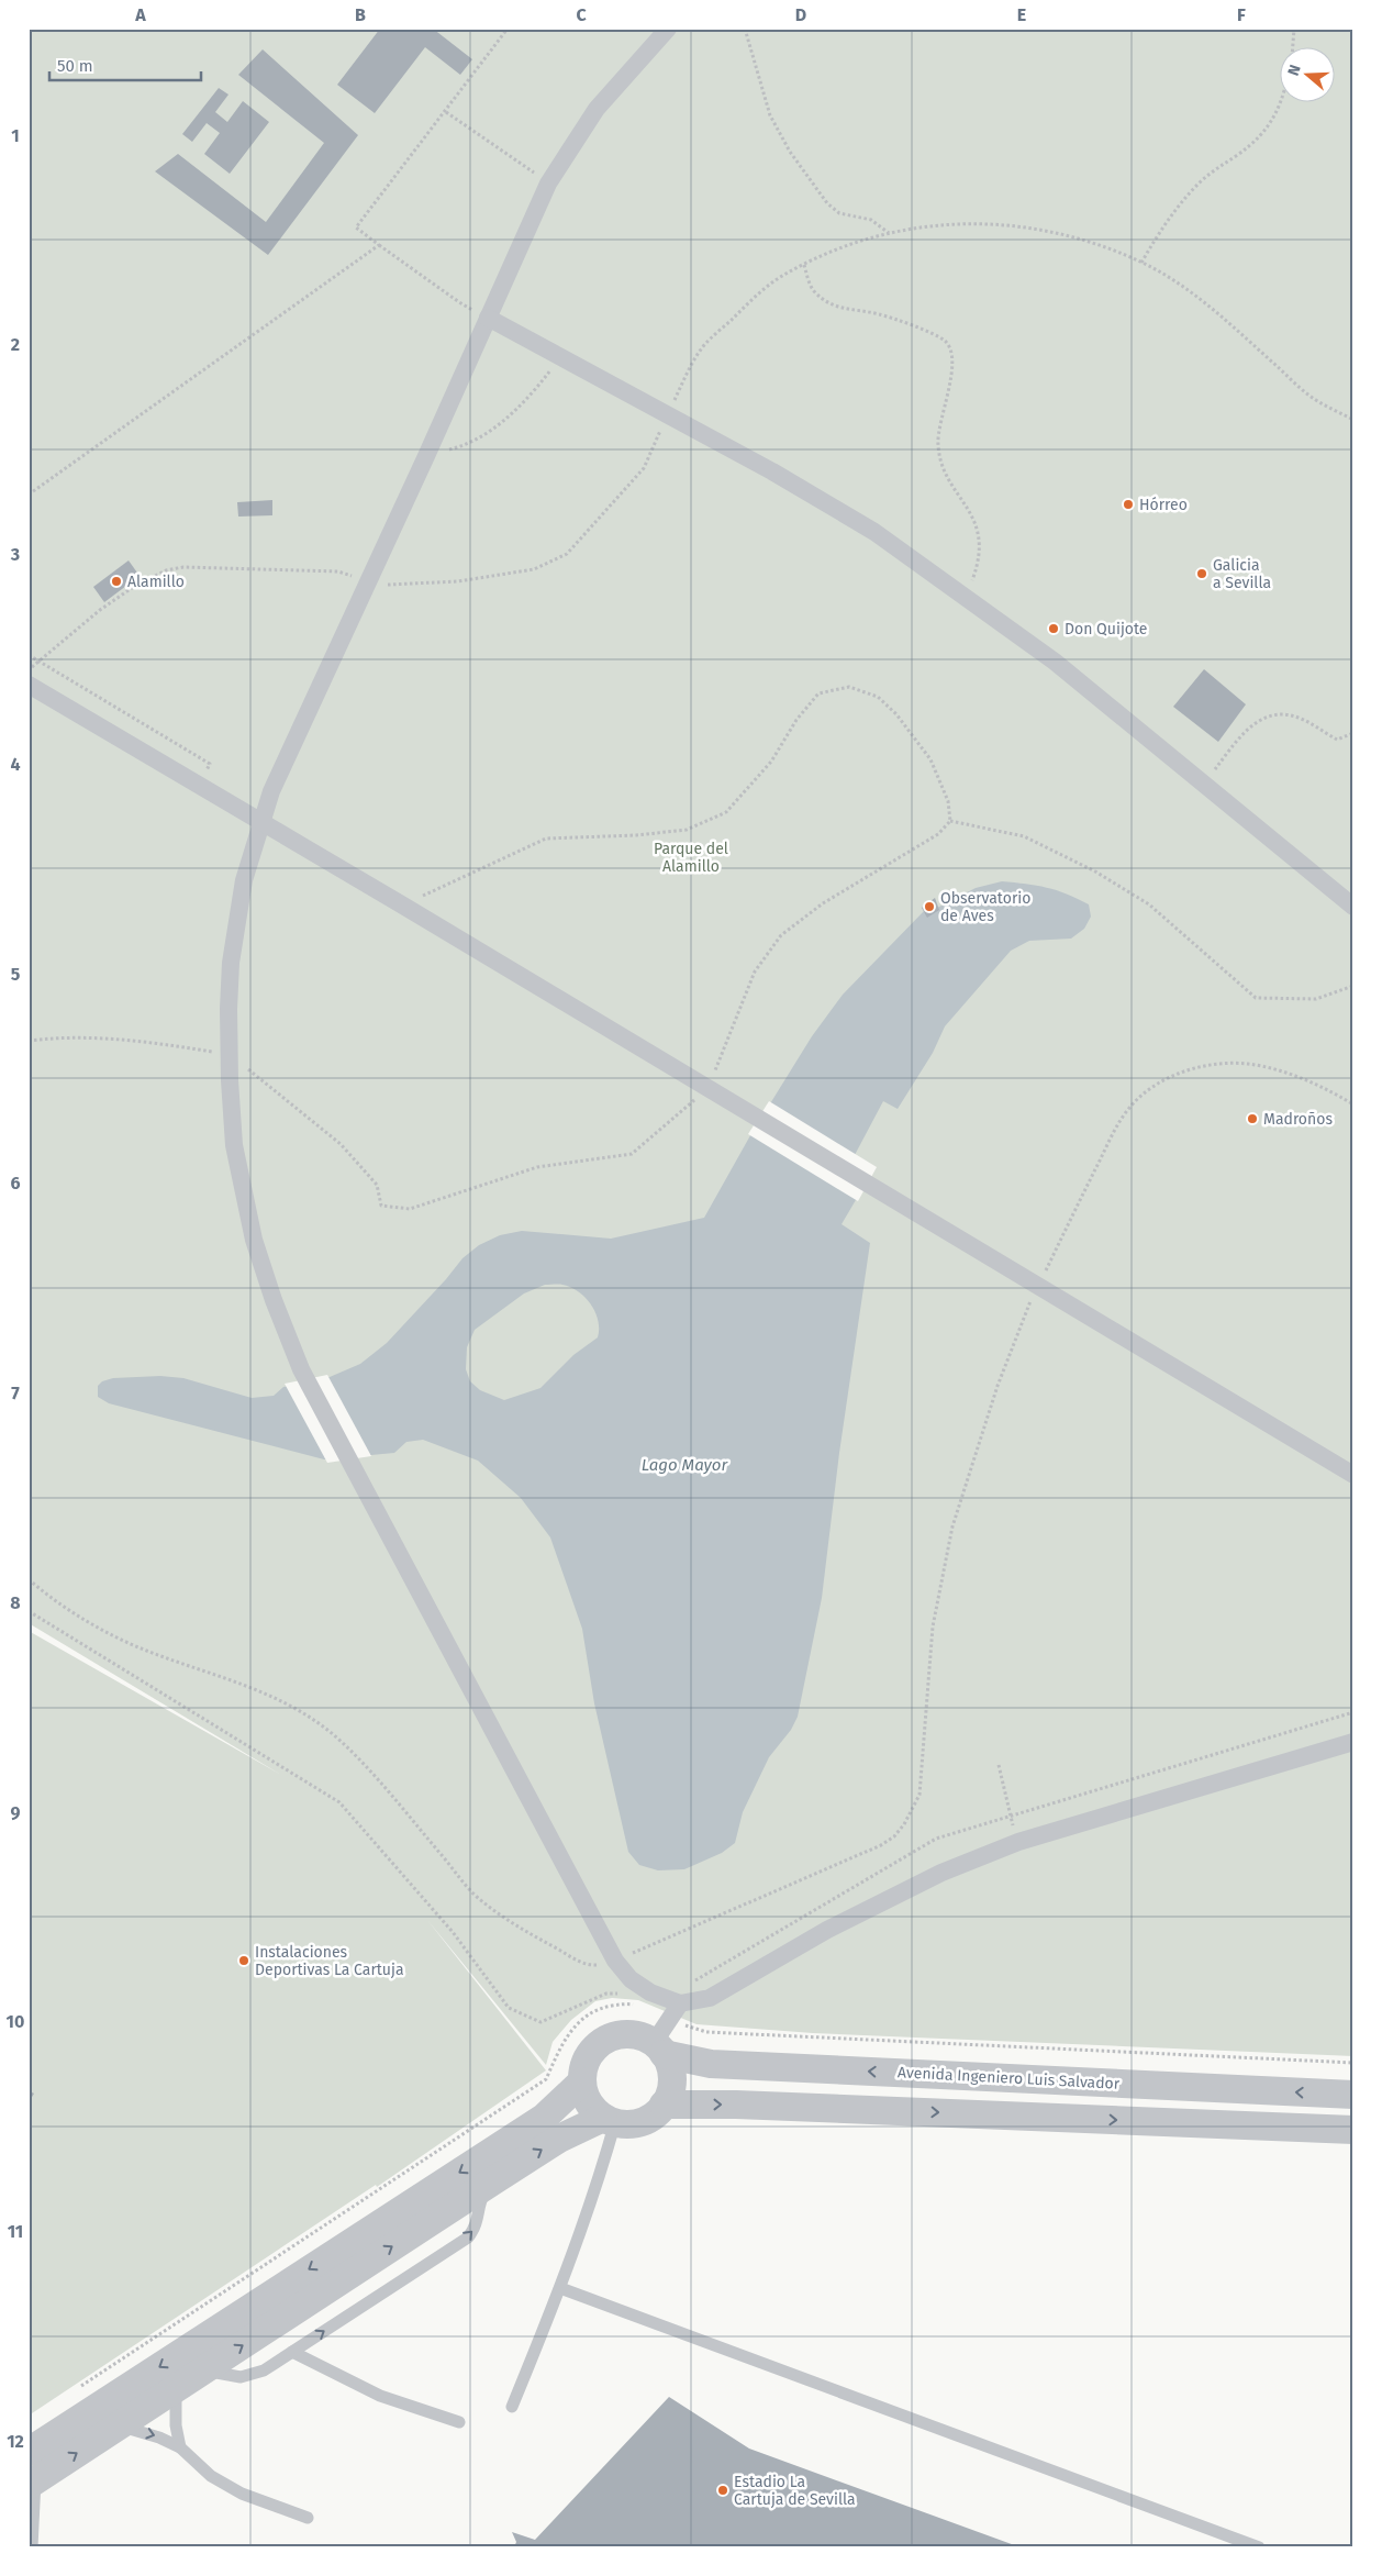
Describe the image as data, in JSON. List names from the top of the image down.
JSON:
{
  "streets": {
    "street": ["Avenida Ingeniero Luis Salvador"]
  },
  "water": ["Lago Mayor"],
  "parks": ["Parque del Alamillo"],
  "places": [
    "Hórreo",
    "Galicia a Sevilla",
    "Alamillo",
    "Don Quijote",
    "Observatorio de Aves",
    "Madroños",
    "Instalaciones Deportivas La Cartuja",
    "Estadio La Cartuja de Sevilla"
  ],
  "scale_bar": "50 m",
  "north": "left",
  "grid": {
    "columns": [
      "A",
      "B",
      "C",
      "D",
      "E",
      "F"
    ],
    "rows": [
      "1",
      "2",
      "3",
      "4",
      "5",
      "6",
      "7",
      "8",
      "9",
      "10",
      "11",
      "12"
    ]
  }
}
